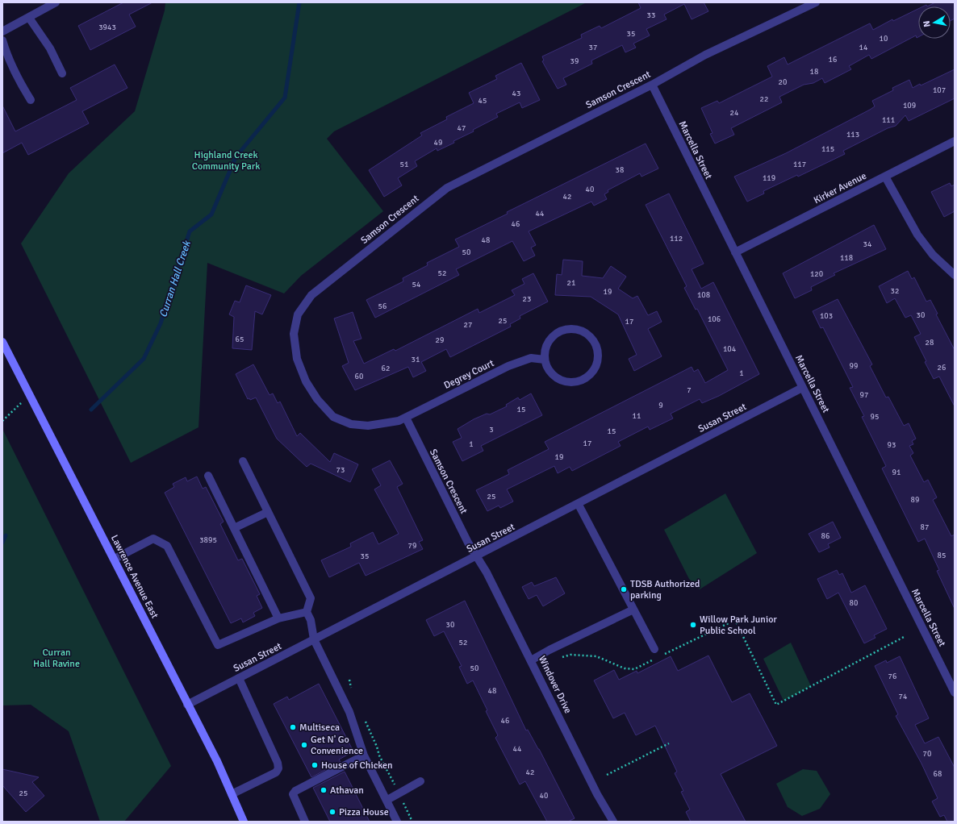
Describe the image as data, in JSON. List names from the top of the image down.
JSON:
{
  "streets": {
    "main road": ["Lawrence Avenue East"],
    "street": [
      "Samson Crescent",
      "Marcella Street",
      "Kirker Avenue",
      "Degrey Court",
      "Susan Street",
      "Windover Drive"
    ]
  },
  "crossings": [
    ["Samson Crescent", "Marcella Street"],
    ["Samson Crescent", "Degrey Court"],
    ["Samson Crescent", "Susan Street"],
    ["Samson Crescent", "Windover Drive"],
    ["Marcella Street", "Kirker Avenue"],
    ["Marcella Street", "Susan Street"],
    ["Susan Street", "Lawrence Avenue East"],
    ["Susan Street", "Windover Drive"]
  ],
  "water": ["Curran Hall Creek"],
  "parks": ["Highland Creek Community Park", "Curran Hall Ravine"],
  "places": [
    "TDSB Authorized parking",
    "Willow Park Junior Public School",
    "Multiseca",
    "Get N' Go Convenience",
    "House of Chicken",
    "Athavan",
    "Pizza House"
  ],
  "house_numbers": [
    "33",
    "3943",
    "35",
    "10",
    "37",
    "14",
    "16",
    "39",
    "18",
    "20",
    "107",
    "43",
    "22",
    "45",
    "109",
    "24",
    "111",
    "47",
    "113",
    "49",
    "115",
    "51",
    "117",
    "38",
    "119",
    "40",
    "42",
    "44",
    "46",
    "112",
    "48",
    "34",
    "50",
    "118",
    "52",
    "120",
    "21",
    "54",
    "32",
    "19",
    "108",
    "23",
    "56",
    "30",
    "103",
    "106",
    "25",
    "17",
    "27",
    "65",
    "29",
    "28",
    "104",
    "31",
    "99",
    "26",
    "62",
    "1",
    "60",
    "7",
    "97",
    "9",
    "15",
    "11",
    "95",
    "3",
    "15",
    "17",
    "1",
    "93",
    "19",
    "73",
    "91",
    "25",
    "89",
    "87",
    "86",
    "3895",
    "79",
    "85",
    "35",
    "80",
    "30",
    "52",
    "50",
    "76",
    "48",
    "74",
    "46",
    "44",
    "70",
    "42",
    "68",
    "25",
    "40"
  ],
  "north": "left"
}
